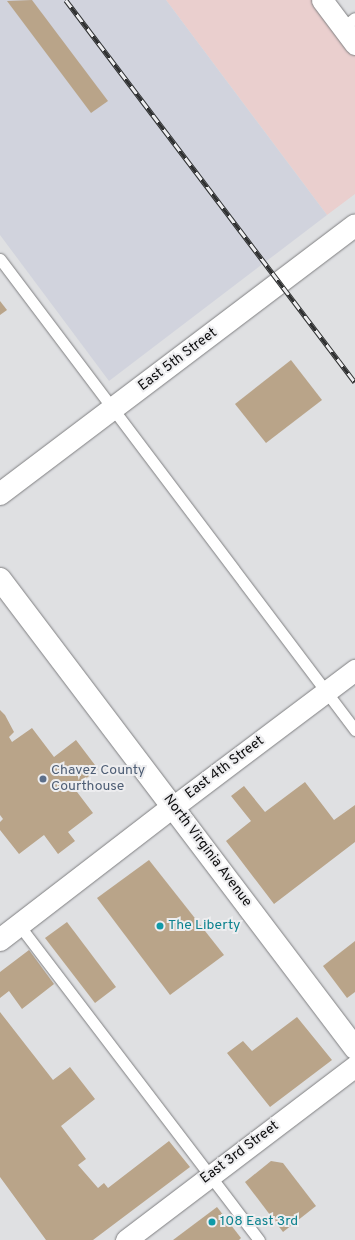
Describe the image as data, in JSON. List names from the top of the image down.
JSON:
{
  "streets": {
    "street": [
      "East 5th Street",
      "East 4th Street",
      "North Virginia Avenue",
      "East 3rd Street"
    ]
  },
  "crossings": [
    ["East 4th Street", "North Virginia Avenue"]
  ],
  "places": ["Chavez County Courthouse", "The Liberty", "108 East 3rd"]
}
